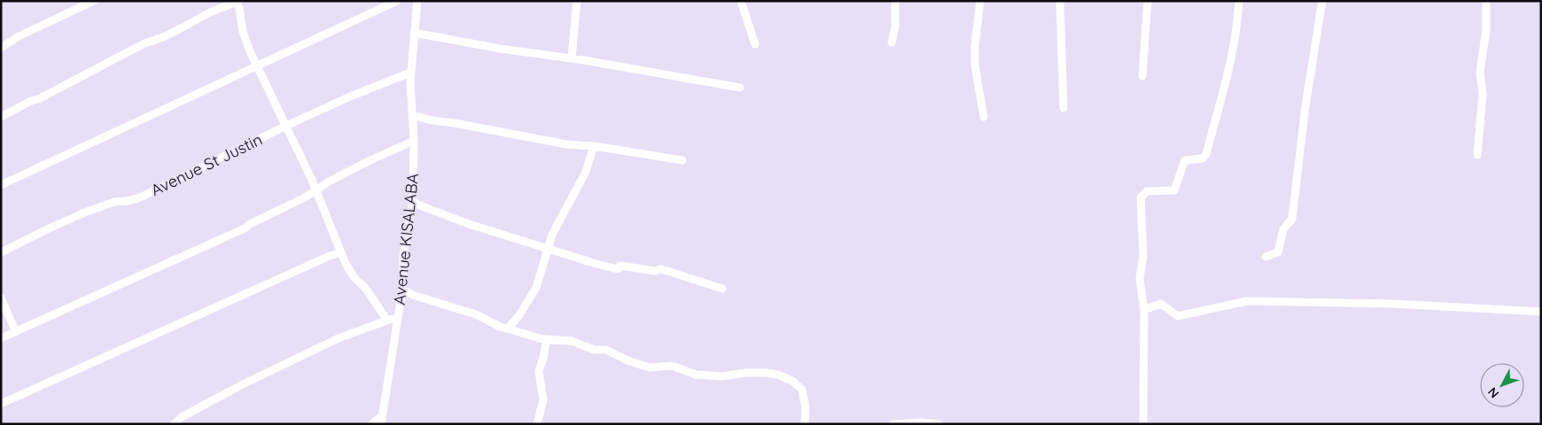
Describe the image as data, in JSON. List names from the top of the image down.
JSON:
{
  "streets": {
    "street": ["Avenue St Justin", "Avenue KISALABA"]
  },
  "crossings": [
    ["Avenue St Justin", "Avenue KISALABA"]
  ],
  "north": "bottom left"
}
